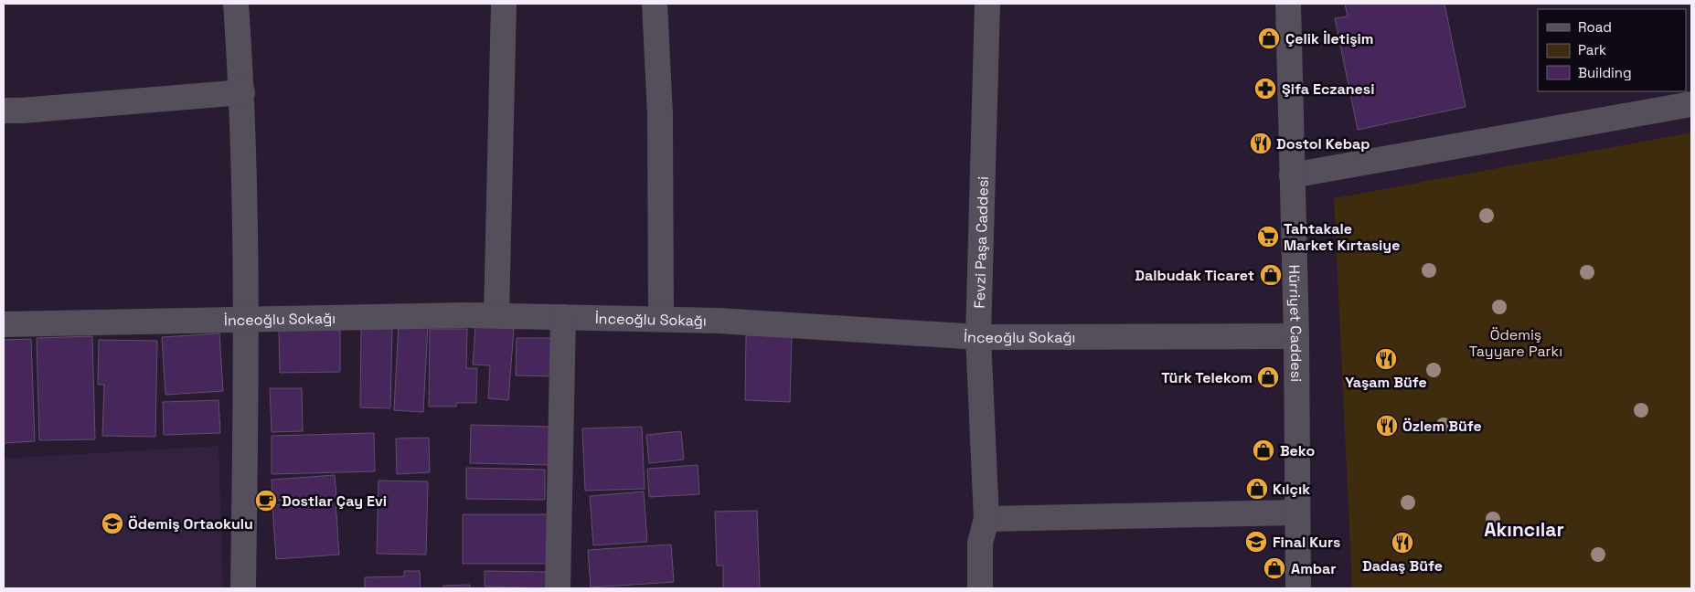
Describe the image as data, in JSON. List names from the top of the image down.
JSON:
{
  "streets": {
    "street": ["Fevzi Paşa Caddesi", "İnceoğlu Sokağı", "Hürriyet Caddesi"]
  },
  "crossings": [
    ["Fevzi Paşa Caddesi", "İnceoğlu Sokağı"],
    ["İnceoğlu Sokağı", "Hürriyet Caddesi"]
  ],
  "districts": ["Akıncılar"],
  "parks": ["Ödemiş Tayyare Parkı"],
  "places": {
    "shop": [
      "Çelik İletişim",
      "Dalbudak Ticaret",
      "Türk Telekom",
      "Beko",
      "Kılçık",
      "Ambar"
    ],
    "pharmacy": ["Şifa Eczanesi"],
    "restaurant": [
      "Dostol Kebap",
      "Yaşam Büfe",
      "Özlem Büfe",
      "Dadaş Büfe"
    ],
    "supermarket": ["Tahtakale Market Kırtasiye"],
    "cafe": ["Dostlar Çay Evi"],
    "school or university": ["Ödemiş Ortaokulu", "Final Kurs"]
  },
  "legend": ["Road", "Park", "Building"]
}
